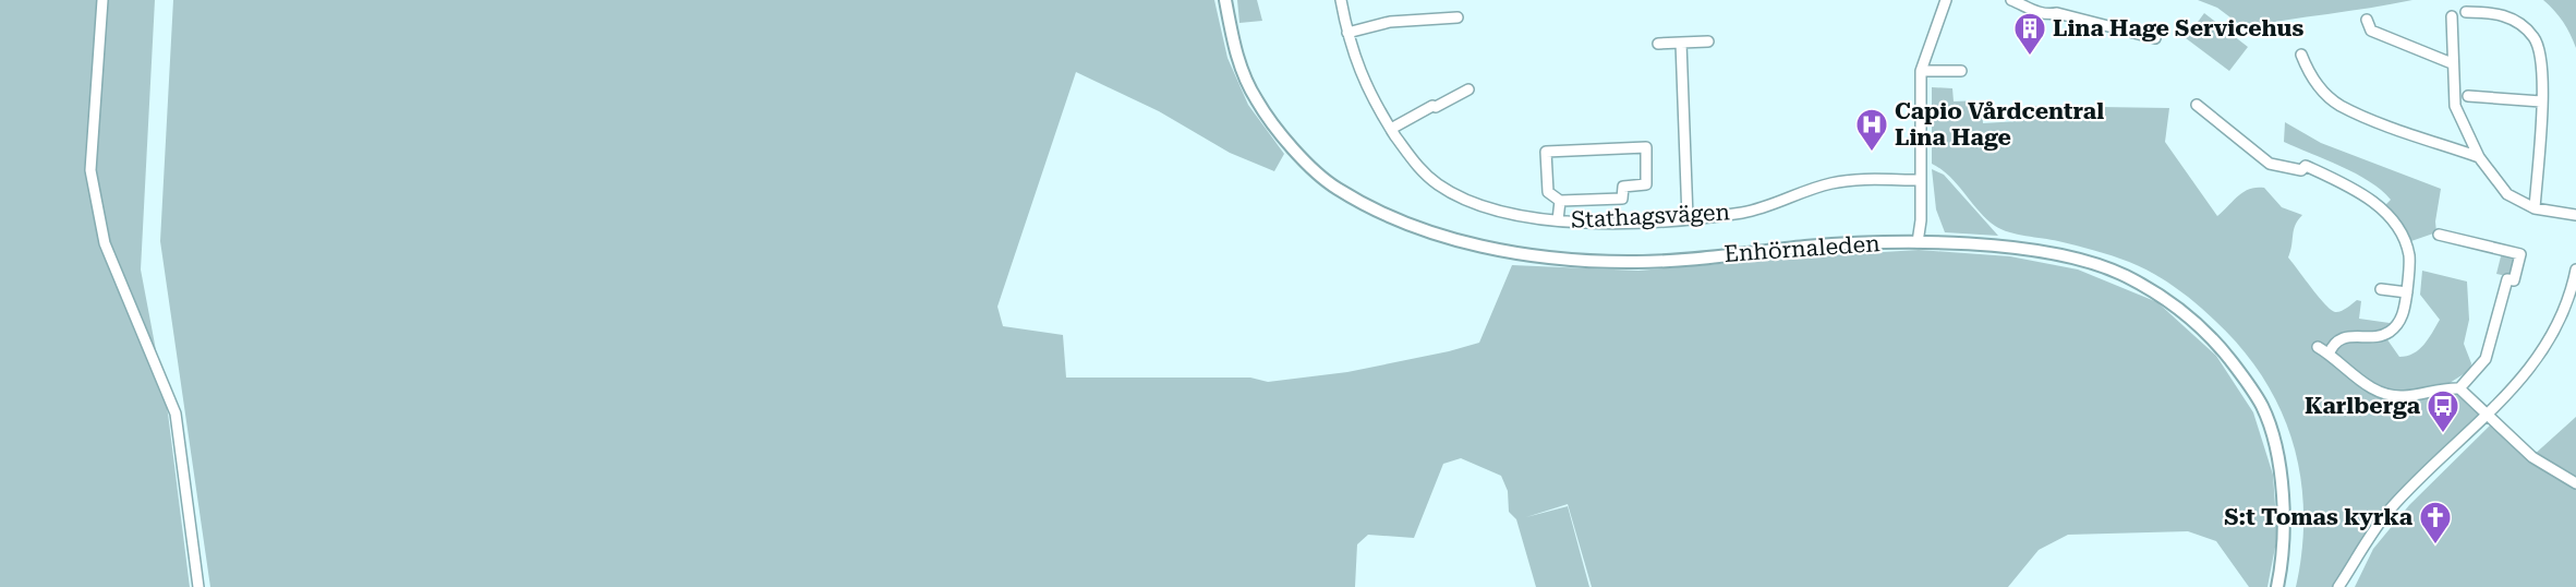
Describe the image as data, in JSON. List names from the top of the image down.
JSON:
{
  "streets": {
    "street": ["Stathagsvägen", "Enhörnaleden"]
  },
  "places": {
    "building": ["Lina Hage Servicehus"],
    "hospital": ["Capio Vårdcentral Lina Hage"],
    "bus stop": ["Karlberga"],
    "church": ["S:t Tomas kyrka"]
  }
}
